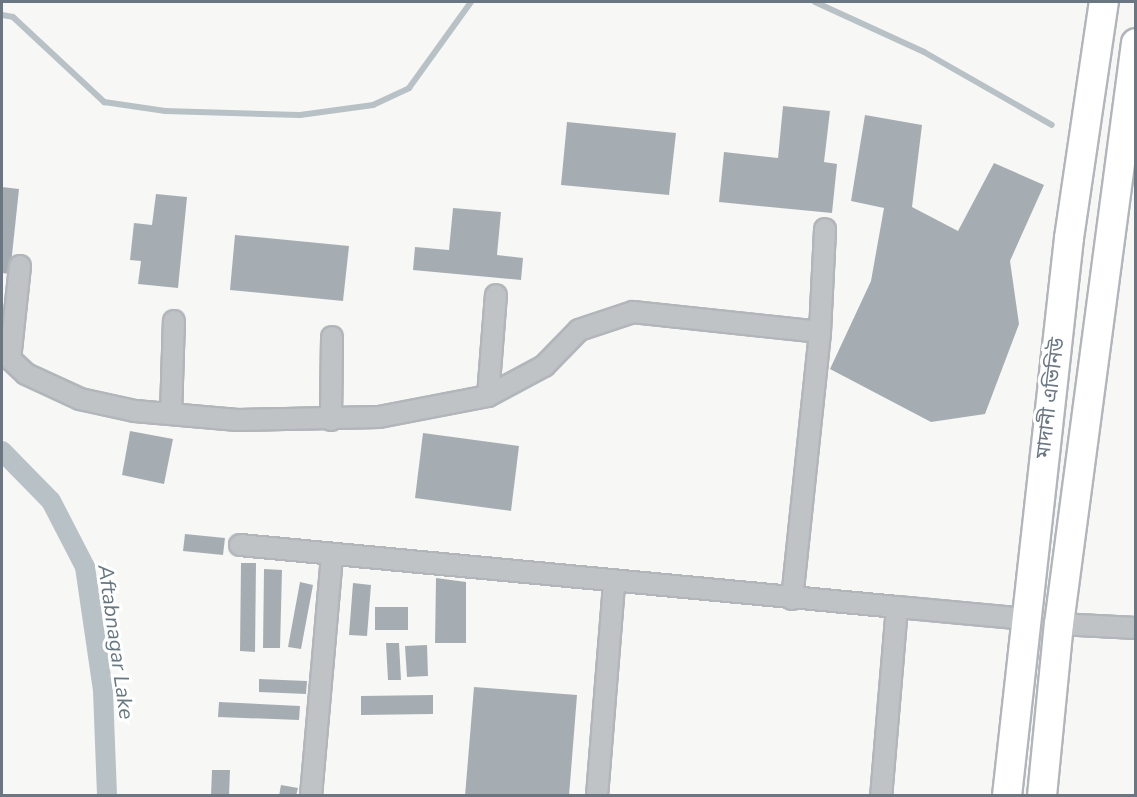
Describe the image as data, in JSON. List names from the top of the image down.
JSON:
{
  "streets": {
    "main road": ["মাদানী এভিনিউ"]
  },
  "water": ["Aftabnagar Lake"]
}
